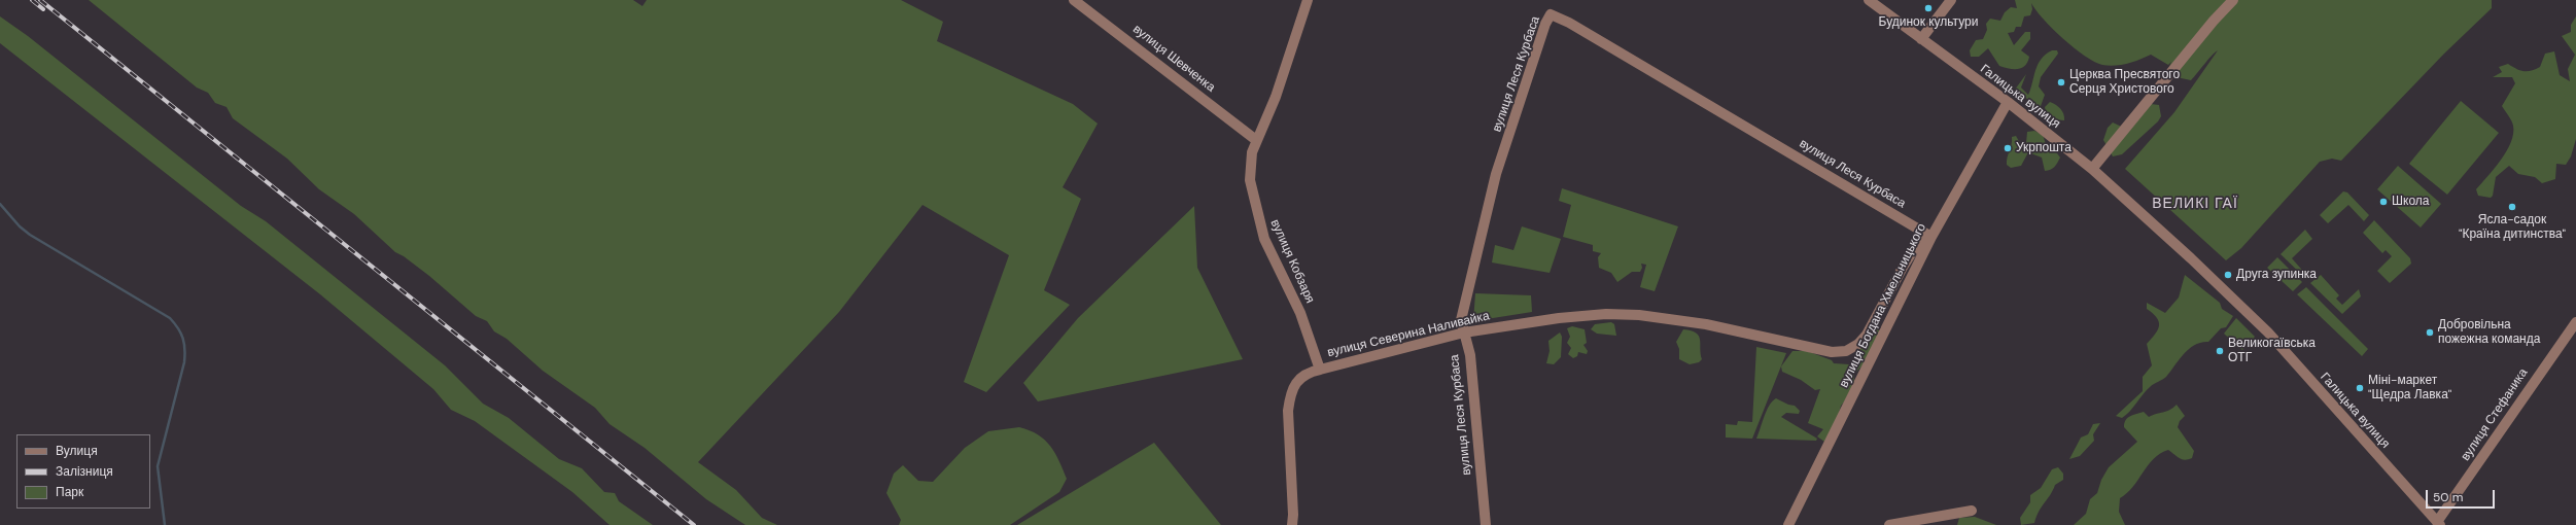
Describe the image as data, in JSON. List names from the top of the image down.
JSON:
{
  "streets": {
    "street": [
      "вулиця Шевченка",
      "вулиця Леся Курбаса",
      "Галицька вулиця",
      "вулиця Кобзаря",
      "вулиця Богдана Хмельницького",
      "вулиця Северина Наливайка",
      "вулиця Стефаника"
    ]
  },
  "crossings": [
    ["вулиця Шевченка", "вулиця Кобзаря"],
    ["вулиця Леся Курбаса", "вулиця Богдана Хмельницького"],
    ["вулиця Леся Курбаса", "вулиця Северина Наливайка"],
    ["Галицька вулиця", "вулиця Богдана Хмельницького"],
    ["Галицька вулиця", "вулиця Стефаника"],
    ["вулиця Кобзаря", "вулиця Северина Наливайка"],
    ["вулиця Богдана Хмельницького", "вулиця Северина Наливайка"]
  ],
  "districts": ["ВЕЛИКІ ГАЇ"],
  "places": [
    "Будинок культури",
    "Церква Пресвятого Серця Христового",
    "Укрпошта",
    "Школа",
    "Ясла-садок \"Країна дитинства\"",
    "Друга зупинка",
    "Добровільна пожежна команда",
    "Великогаївська ОТГ",
    "Міні-маркет \"Щедра Лавка\""
  ],
  "legend": ["Вулиця", "Залізниця", "Парк"],
  "scale_bar": "50 m"
}
